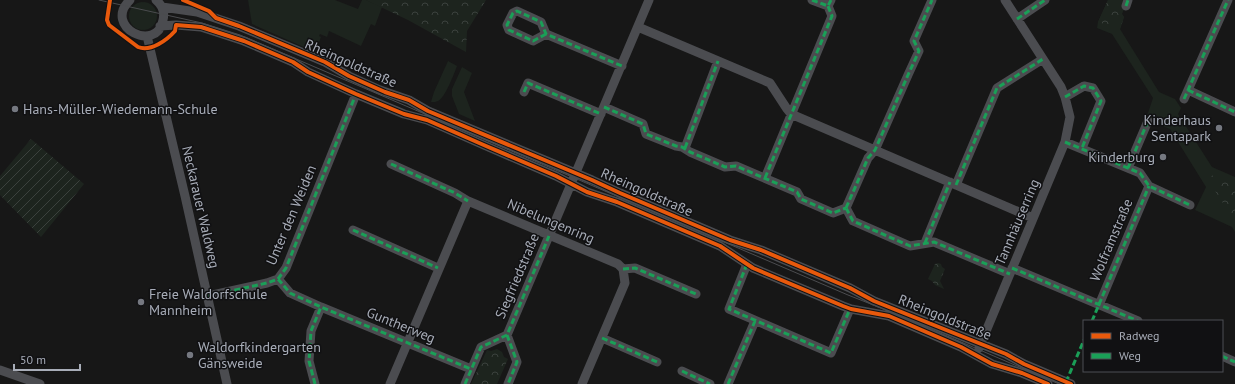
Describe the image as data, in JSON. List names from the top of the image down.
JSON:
{
  "streets": {
    "street": [
      "Rheingoldstraße",
      "Neckarauer Waldweg",
      "Unter den Weiden",
      "Nibelungenring",
      "Tannhäuserring",
      "Wolframstraße",
      "Siegfriedstraße",
      "Guntherweg"
    ]
  },
  "crossings": [
    ["Rheingoldstraße", "Unter den Weiden"],
    ["Rheingoldstraße", "Tannhäuserring"],
    ["Rheingoldstraße", "Siegfriedstraße"],
    ["Neckarauer Waldweg", "Unter den Weiden"],
    ["Unter den Weiden", "Guntherweg"],
    ["Nibelungenring", "Siegfriedstraße"],
    ["Tannhäuserring", "Wolframstraße"],
    ["Siegfriedstraße", "Guntherweg"]
  ],
  "places": [
    "Hans-Müller-Wiedemann-Schule",
    "Kinderhaus Sentapark",
    "Kinderburg",
    "Freie Waldorfschule Mannheim",
    "Waldorfkindergarten Gänsweide"
  ],
  "legend": ["Radweg", "Weg"],
  "scale_bar": "50 m"
}
